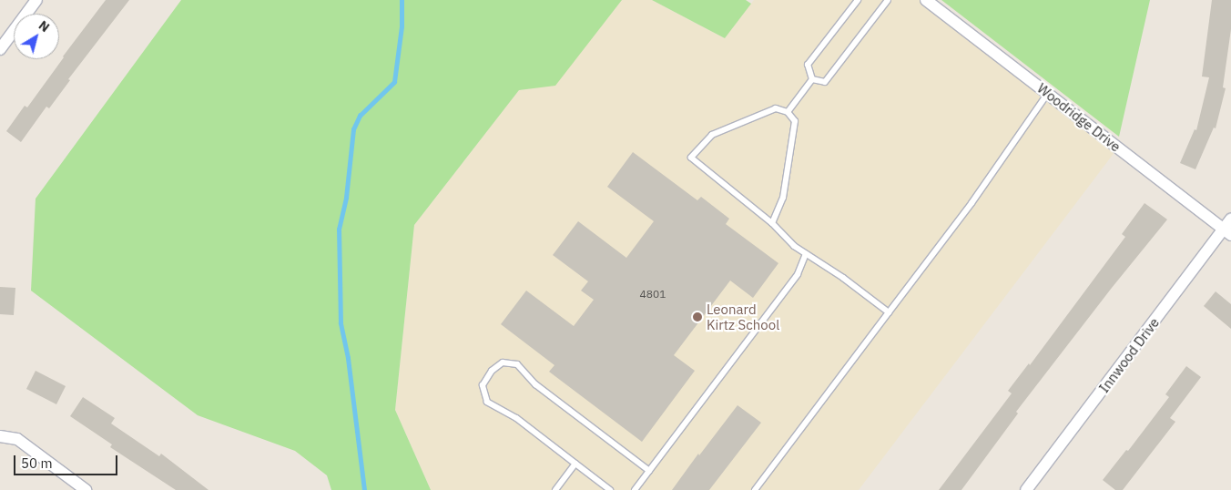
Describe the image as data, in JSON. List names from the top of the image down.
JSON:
{
  "streets": {
    "street": ["Woodridge Drive", "Innwood Drive"]
  },
  "crossings": [
    ["Woodridge Drive", "Innwood Drive"]
  ],
  "places": ["Leonard Kirtz School"],
  "house_numbers": ["4801"],
  "scale_bar": "50 m",
  "north": "top right"
}
